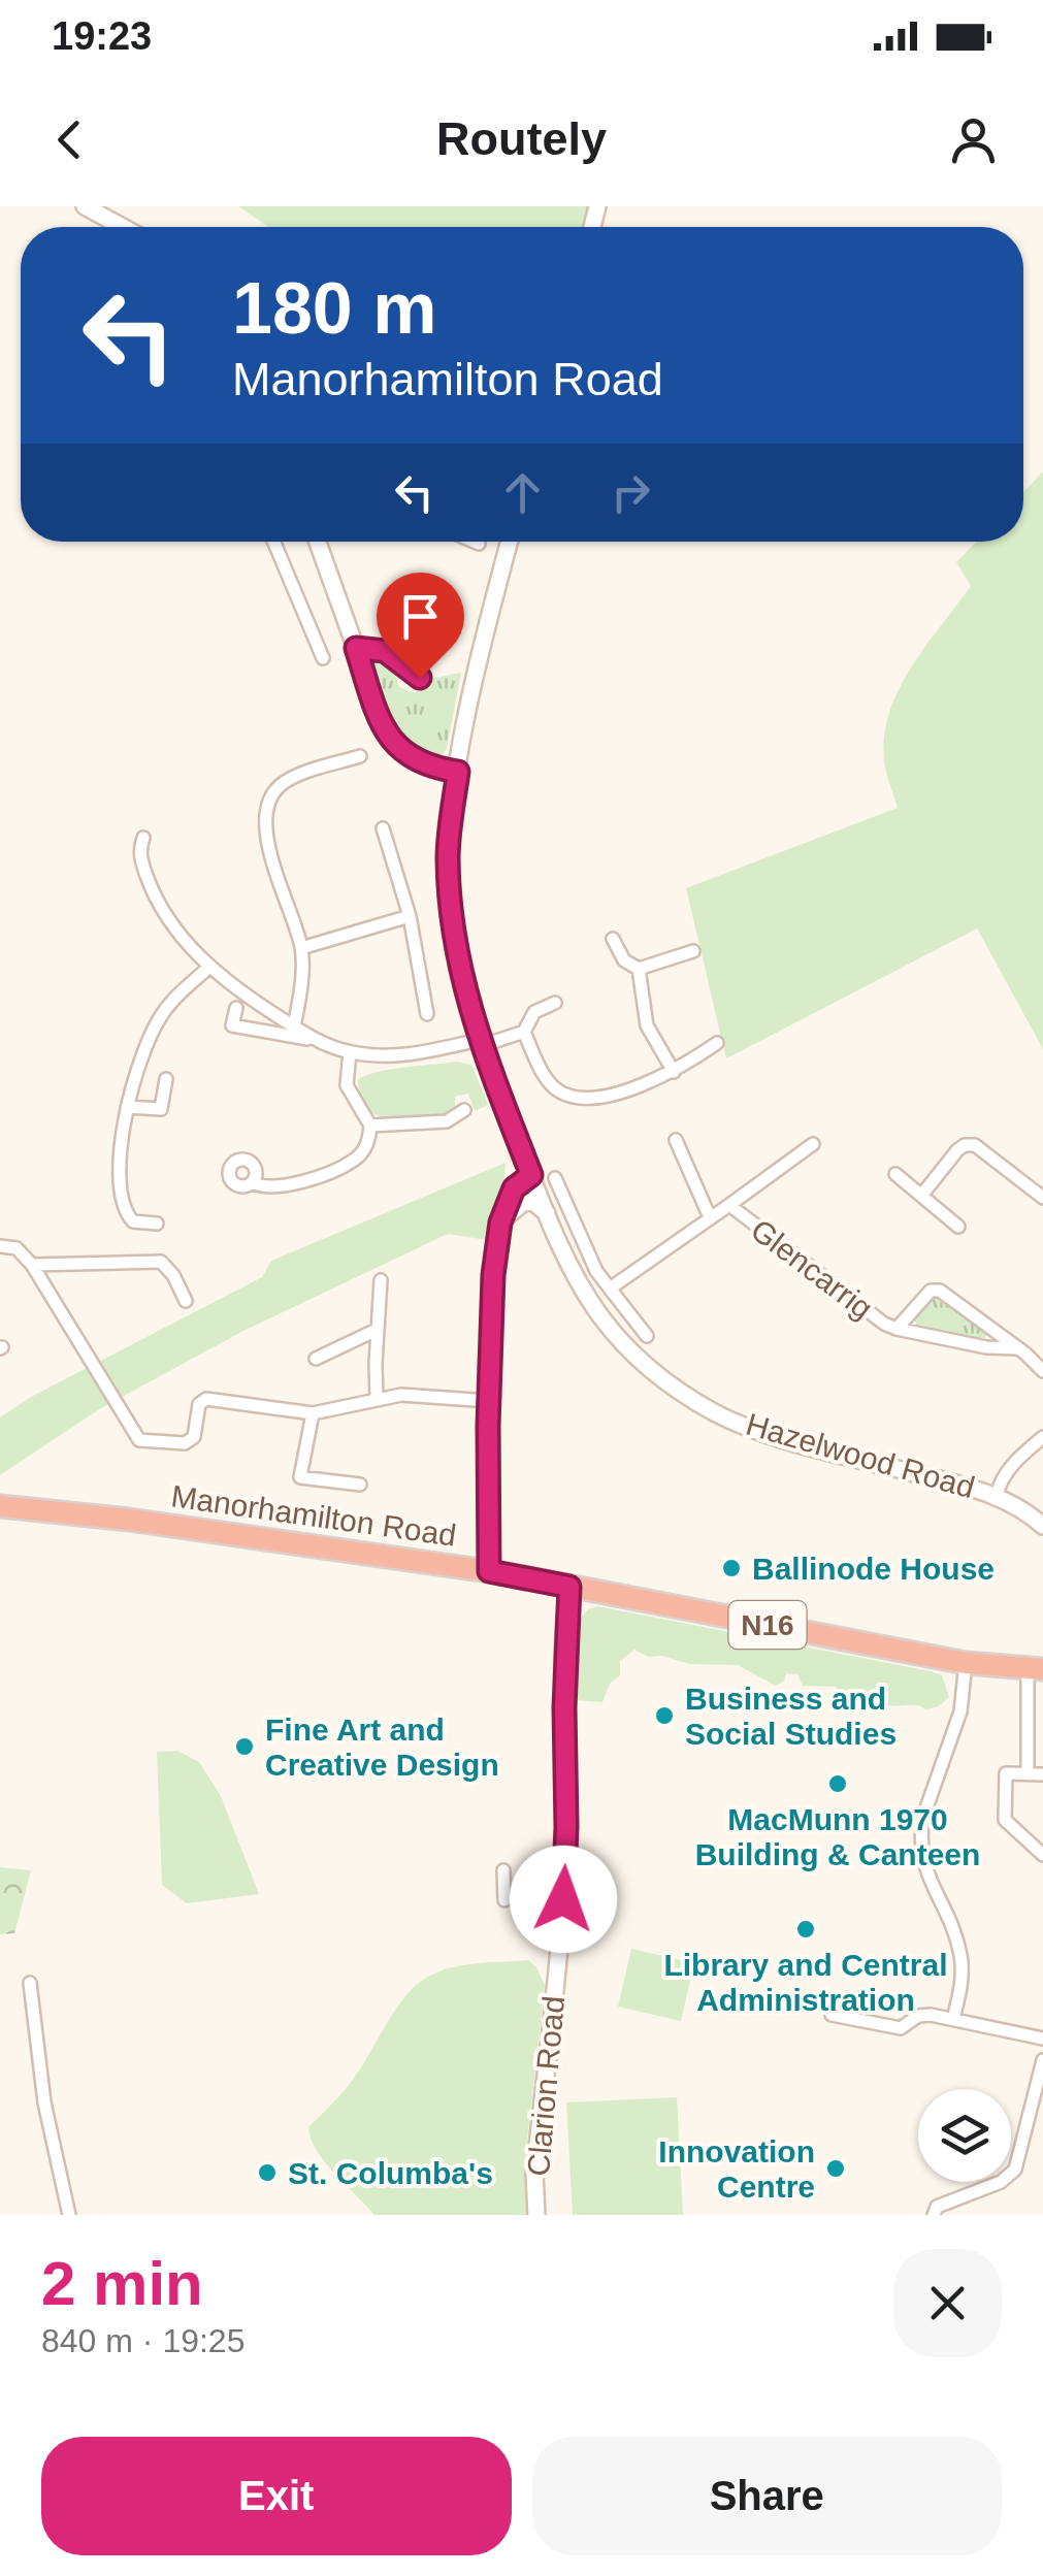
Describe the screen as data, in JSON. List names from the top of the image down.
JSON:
{
  "streets": {
    "highway": ["Manorhamilton Road", "N16"],
    "main road": ["Hazelwood Road", "Clarion Road"],
    "street": ["Glencarrig"]
  },
  "crossings": [
    ["Manorhamilton Road", "Clarion Road"]
  ],
  "places": [
    "Ballinode House",
    "Business and Social Studies",
    "Fine Art and Creative Design",
    "MacMunn 1970 Building & Canteen",
    "Library and Central Administration",
    "Innovation Centre",
    "St. Columba's"
  ],
  "page": {
    "status": "19:23",
    "header": "Routely",
    "turn": ["180 m", "Manorhamilton Road"],
    "heading": ["2 min", "840 m · 19:25"],
    "buttons": ["Exit", "Share"]
  }
}
